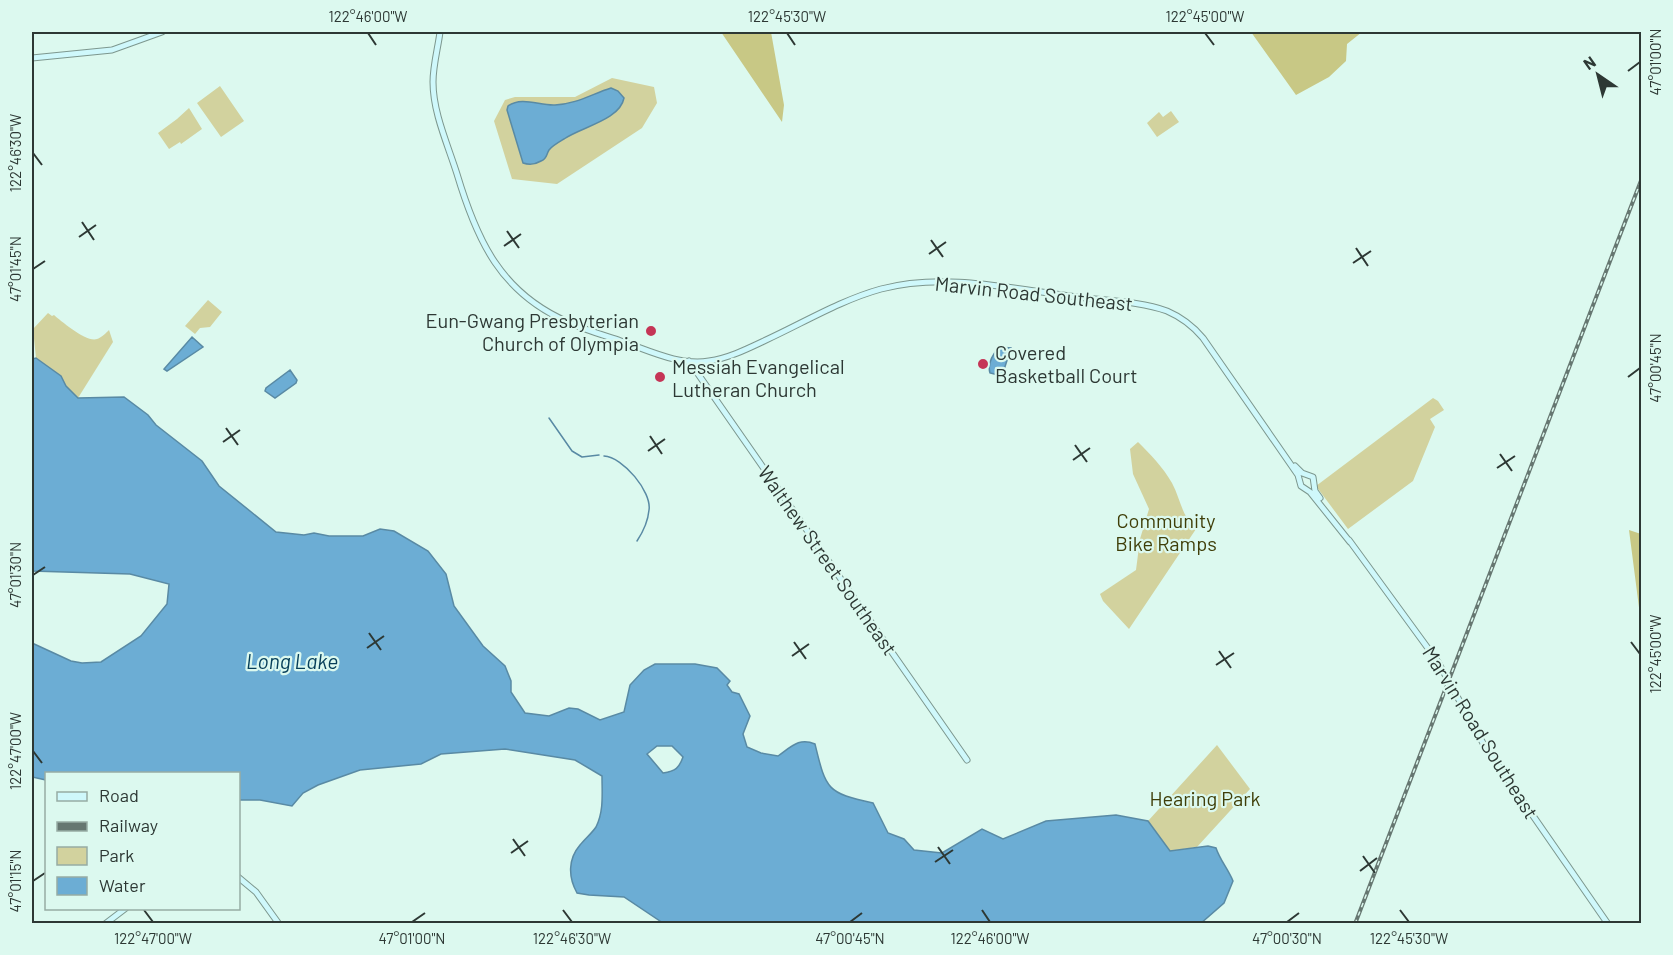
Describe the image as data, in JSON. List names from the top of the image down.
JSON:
{
  "streets": {
    "street": ["Marvin Road Southeast", "Walthew Street Southeast"]
  },
  "crossings": [
    ["Marvin Road Southeast", "Walthew Street Southeast"]
  ],
  "water": ["Long Lake"],
  "parks": ["Community Bike Ramps", "Hearing Park"],
  "places": ["Eun-Gwang Presbyterian Church of Olympia", "Covered Basketball Court", "Messiah Evangelical Lutheran Church"],
  "legend": [
    "Road",
    "Railway",
    "Park",
    "Water"
  ],
  "north": "top left",
  "coordinates": [
    "122°46'00\"W",
    "122°45'30\"W",
    "122°45'00\"W",
    "47°01'00\"N",
    "122°46'30\"W",
    "47°01'45\"N",
    "47°00'45\"N",
    "47°01'30\"N",
    "122°47'00\"W",
    "47°01'15\"N",
    "47°00'30\"N"
  ]
}
